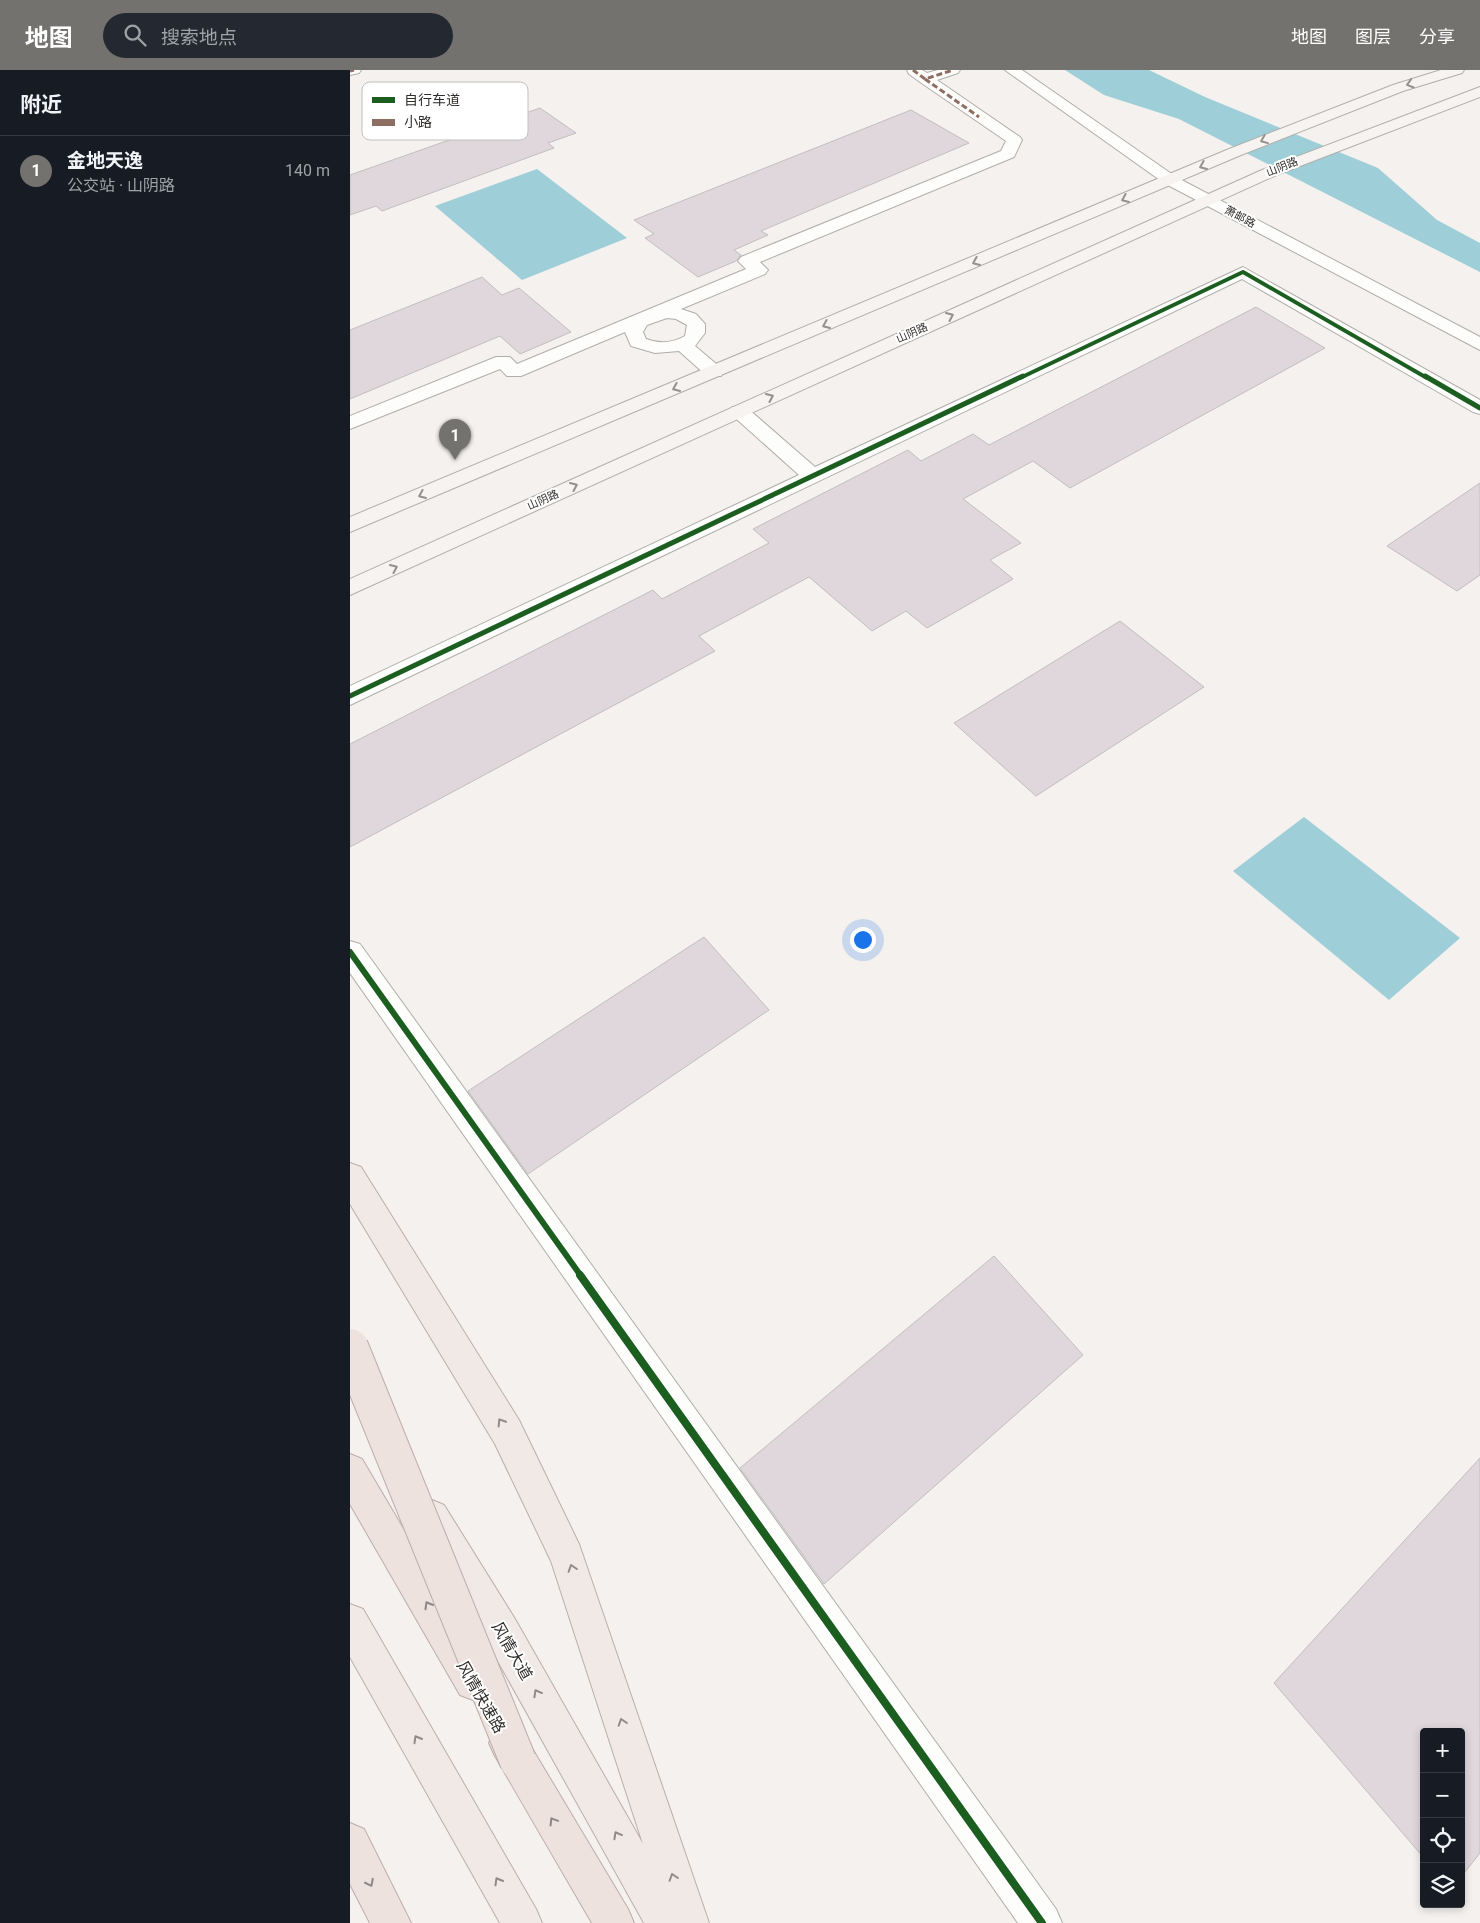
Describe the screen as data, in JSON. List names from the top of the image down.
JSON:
{
  "streets": {
    "highway": ["风情快速路"],
    "main road": ["山阴路", "风情大道"],
    "street": ["萧邮路"]
  },
  "crossings": [
    ["山阴路", "萧邮路"]
  ],
  "legend": ["自行车道", "小路"],
  "page": {
    "header": "地图",
    "search": "搜索地点",
    "nav": ["地图", "图层", "分享"],
    "heading": "附近",
    "list": [
      {
        "mark": "1",
        "name": "金地天逸",
        "note": "公交站 · 山阴路",
        "value": "140 m"
      }
    ],
    "pins": "1",
    "map_buttons": ["+", "−"]
  }
}
